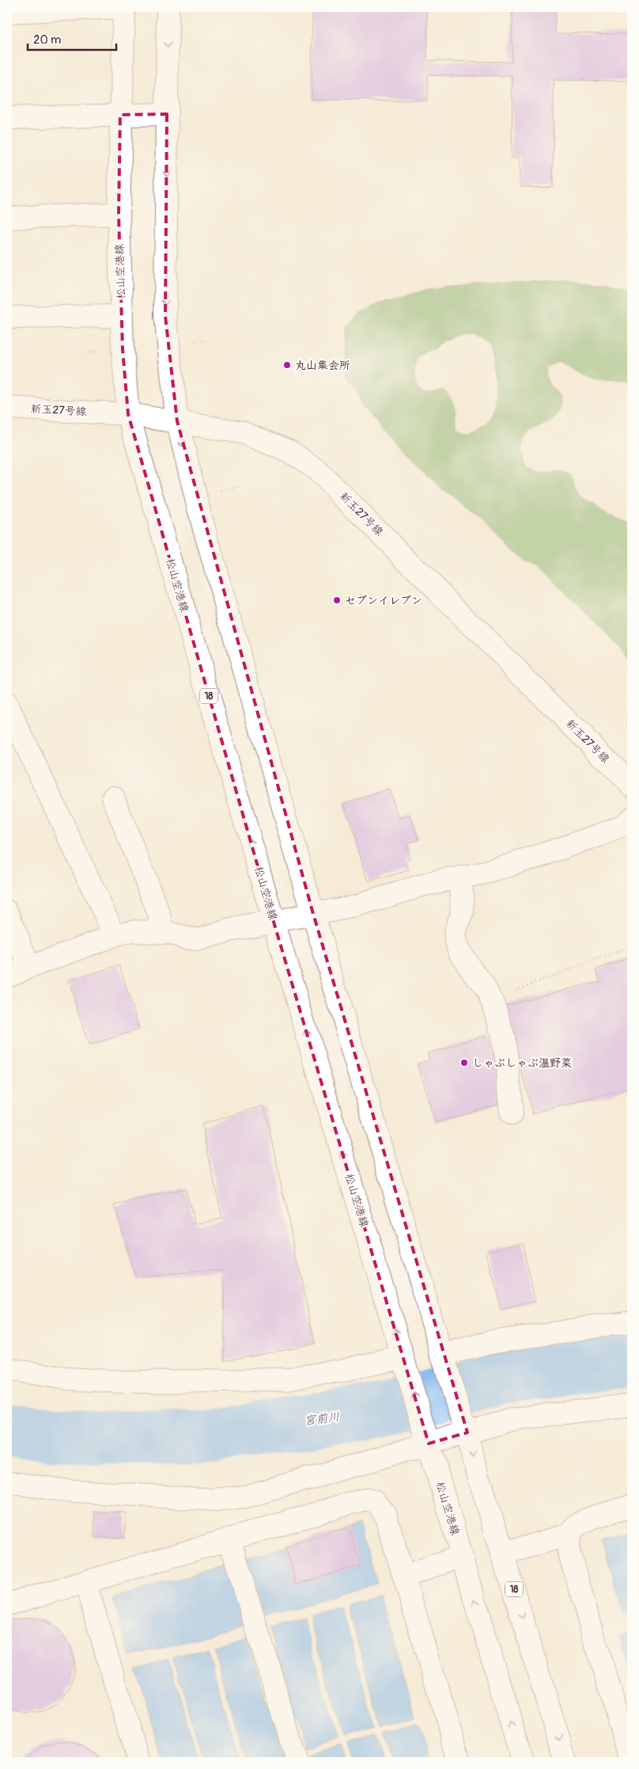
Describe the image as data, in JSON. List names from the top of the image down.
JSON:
{
  "streets": {
    "street": ["松山空港線", "新玉27号線", "18"]
  },
  "crossings": [
    ["松山空港線", "新玉27号線"],
    ["新玉27号線", "18"]
  ],
  "water": ["宮前川"],
  "places": ["丸山集会所", "セブンイレブン", "しゃぶしゃぶ温野菜"],
  "scale_bar": "20 m"
}
